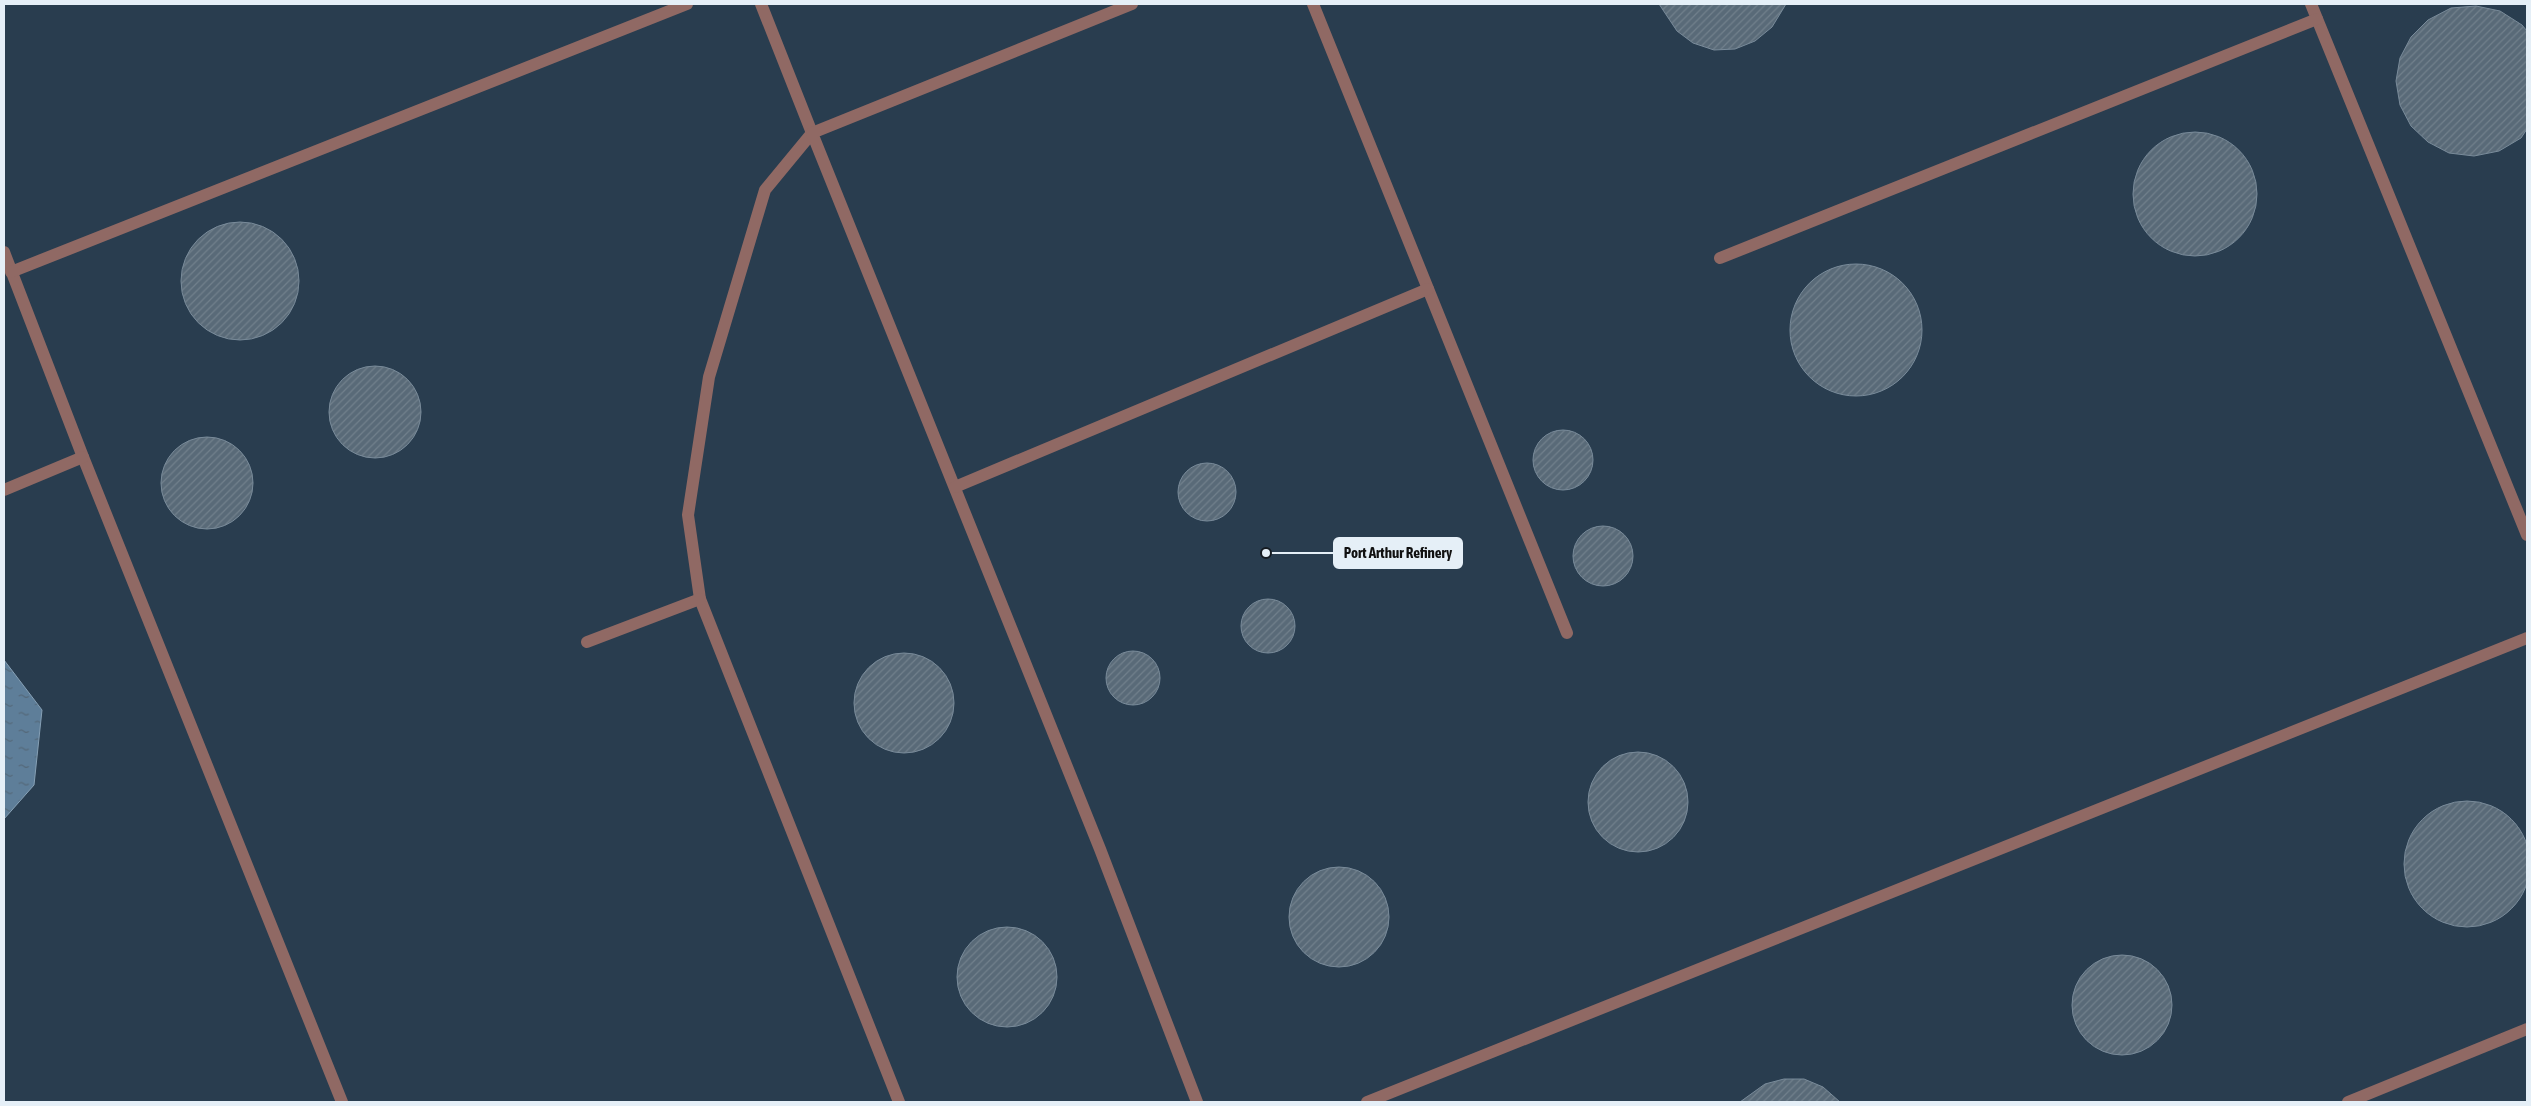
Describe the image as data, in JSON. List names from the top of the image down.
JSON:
{
  "places": ["Port Arthur Refinery"]
}
